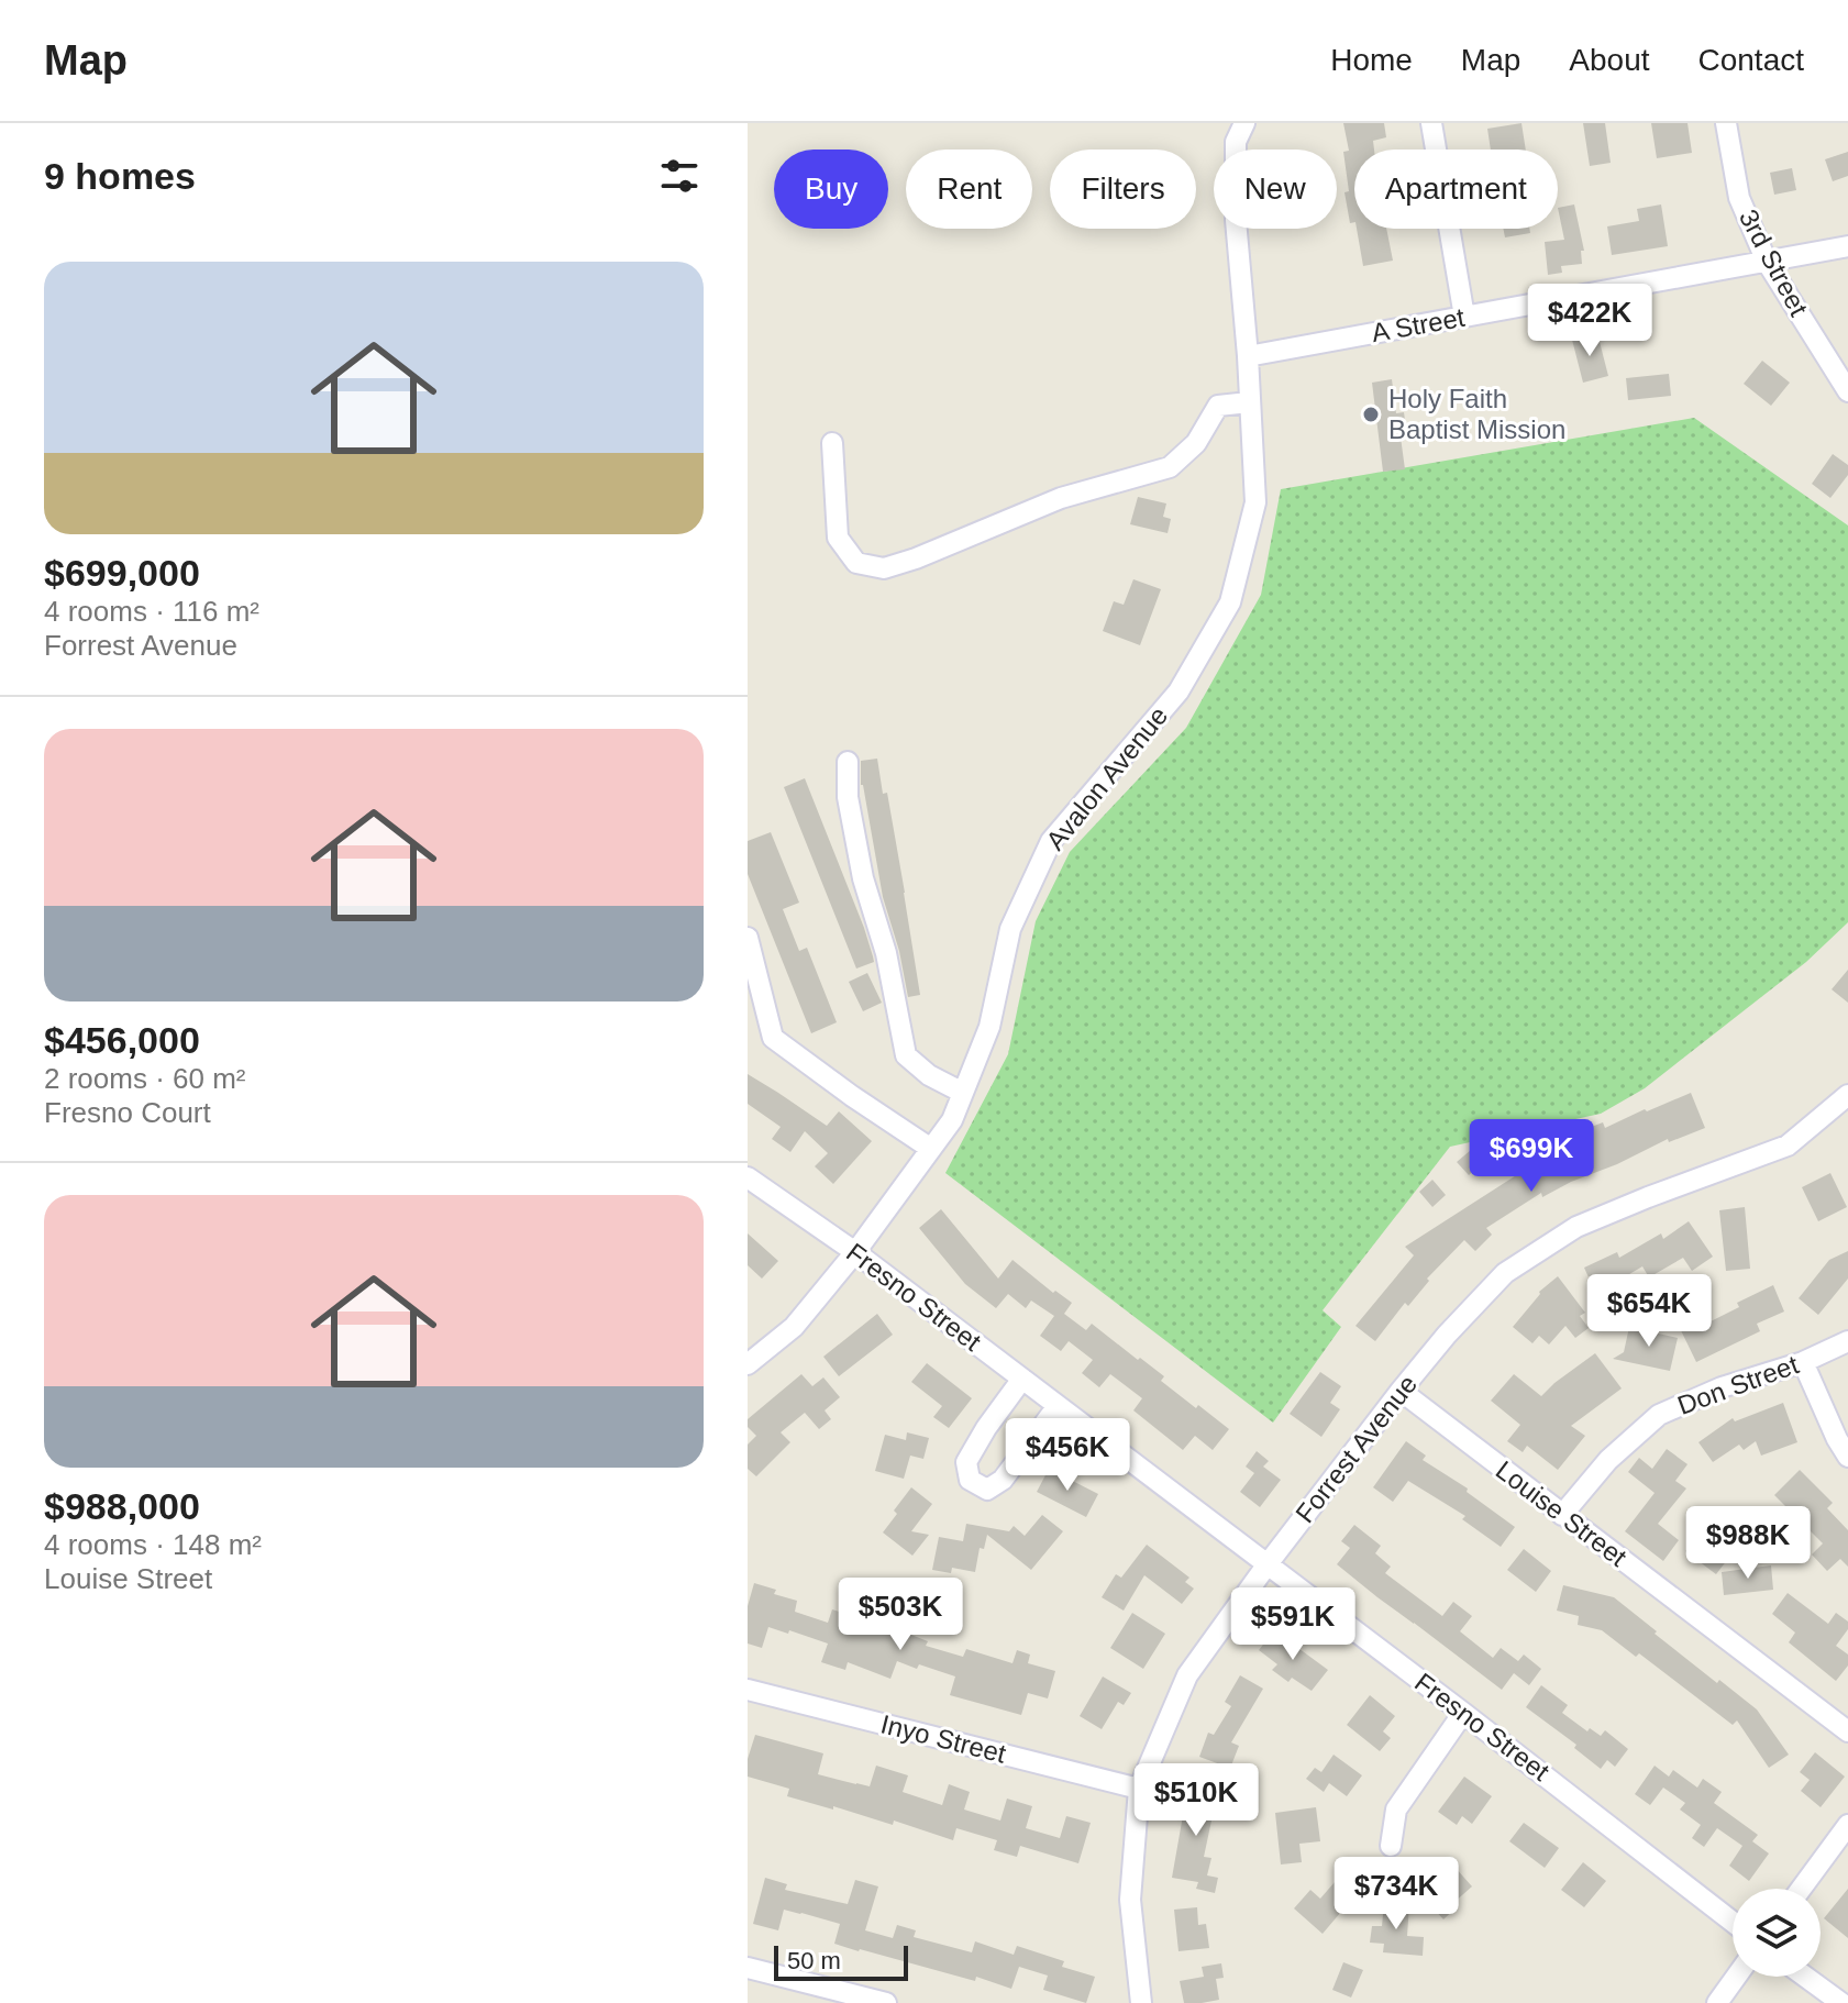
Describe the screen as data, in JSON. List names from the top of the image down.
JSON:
{
  "streets": {
    "street": [
      "3rd Street",
      "A Street",
      "Avalon Avenue",
      "Fresno Street",
      "Don Street",
      "Forrest Avenue",
      "Louise Street",
      "Inyo Street"
    ]
  },
  "crossings": [
    ["3rd Street", "A Street"],
    ["A Street", "Avalon Avenue"],
    ["Avalon Avenue", "Fresno Street"],
    ["Fresno Street", "Forrest Avenue"],
    ["Don Street", "Louise Street"],
    ["Forrest Avenue", "Louise Street"],
    ["Forrest Avenue", "Inyo Street"]
  ],
  "places": ["Holy Faith Baptist Mission"],
  "scale_bar": "50 m",
  "page": {
    "header": "Map",
    "nav": [
      "Home",
      "Map",
      "About",
      "Contact"
    ],
    "heading": "9 homes",
    "chip": [
      "Buy",
      "Rent",
      "Filters",
      "New",
      "Apartment"
    ],
    "list": [
      {
        "name": "$699,000",
        "note": "4 rooms · 116 m² · Forrest Avenue"
      },
      {
        "name": "$456,000",
        "note": "2 rooms · 60 m² · Fresno Court"
      },
      {
        "name": "$988,000",
        "note": "4 rooms · 148 m² · Louise Street"
      }
    ],
    "price": [
      "$422K",
      "$699K",
      "$654K",
      "$456K",
      "$988K",
      "$503K",
      "$591K",
      "$510K",
      "$734K"
    ],
    "scale": "50 m"
  }
}
